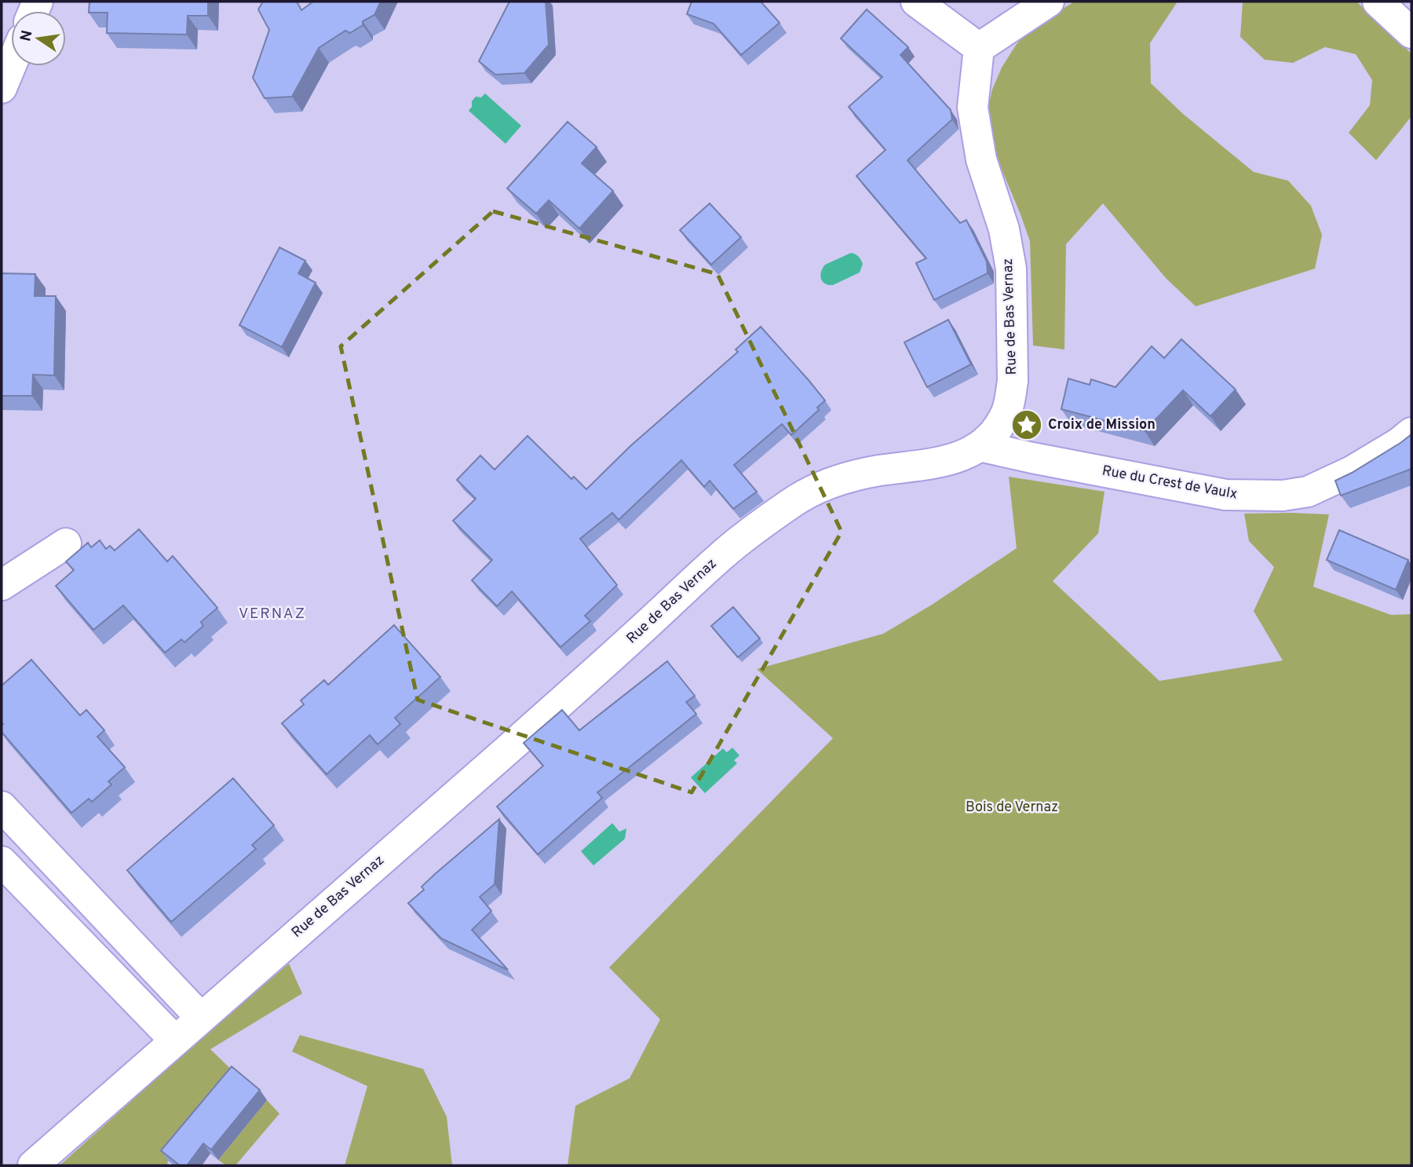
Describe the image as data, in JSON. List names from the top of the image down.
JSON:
{
  "streets": {
    "street": ["Rue de Bas Vernaz", "Rue du Crest de Vaulx"]
  },
  "crossings": [
    ["Rue de Bas Vernaz", "Rue du Crest de Vaulx"]
  ],
  "districts": ["VERNAZ"],
  "parks": ["Bois de Vernaz"],
  "places": {
    "place": ["Croix de Mission"]
  },
  "north": "left"
}
